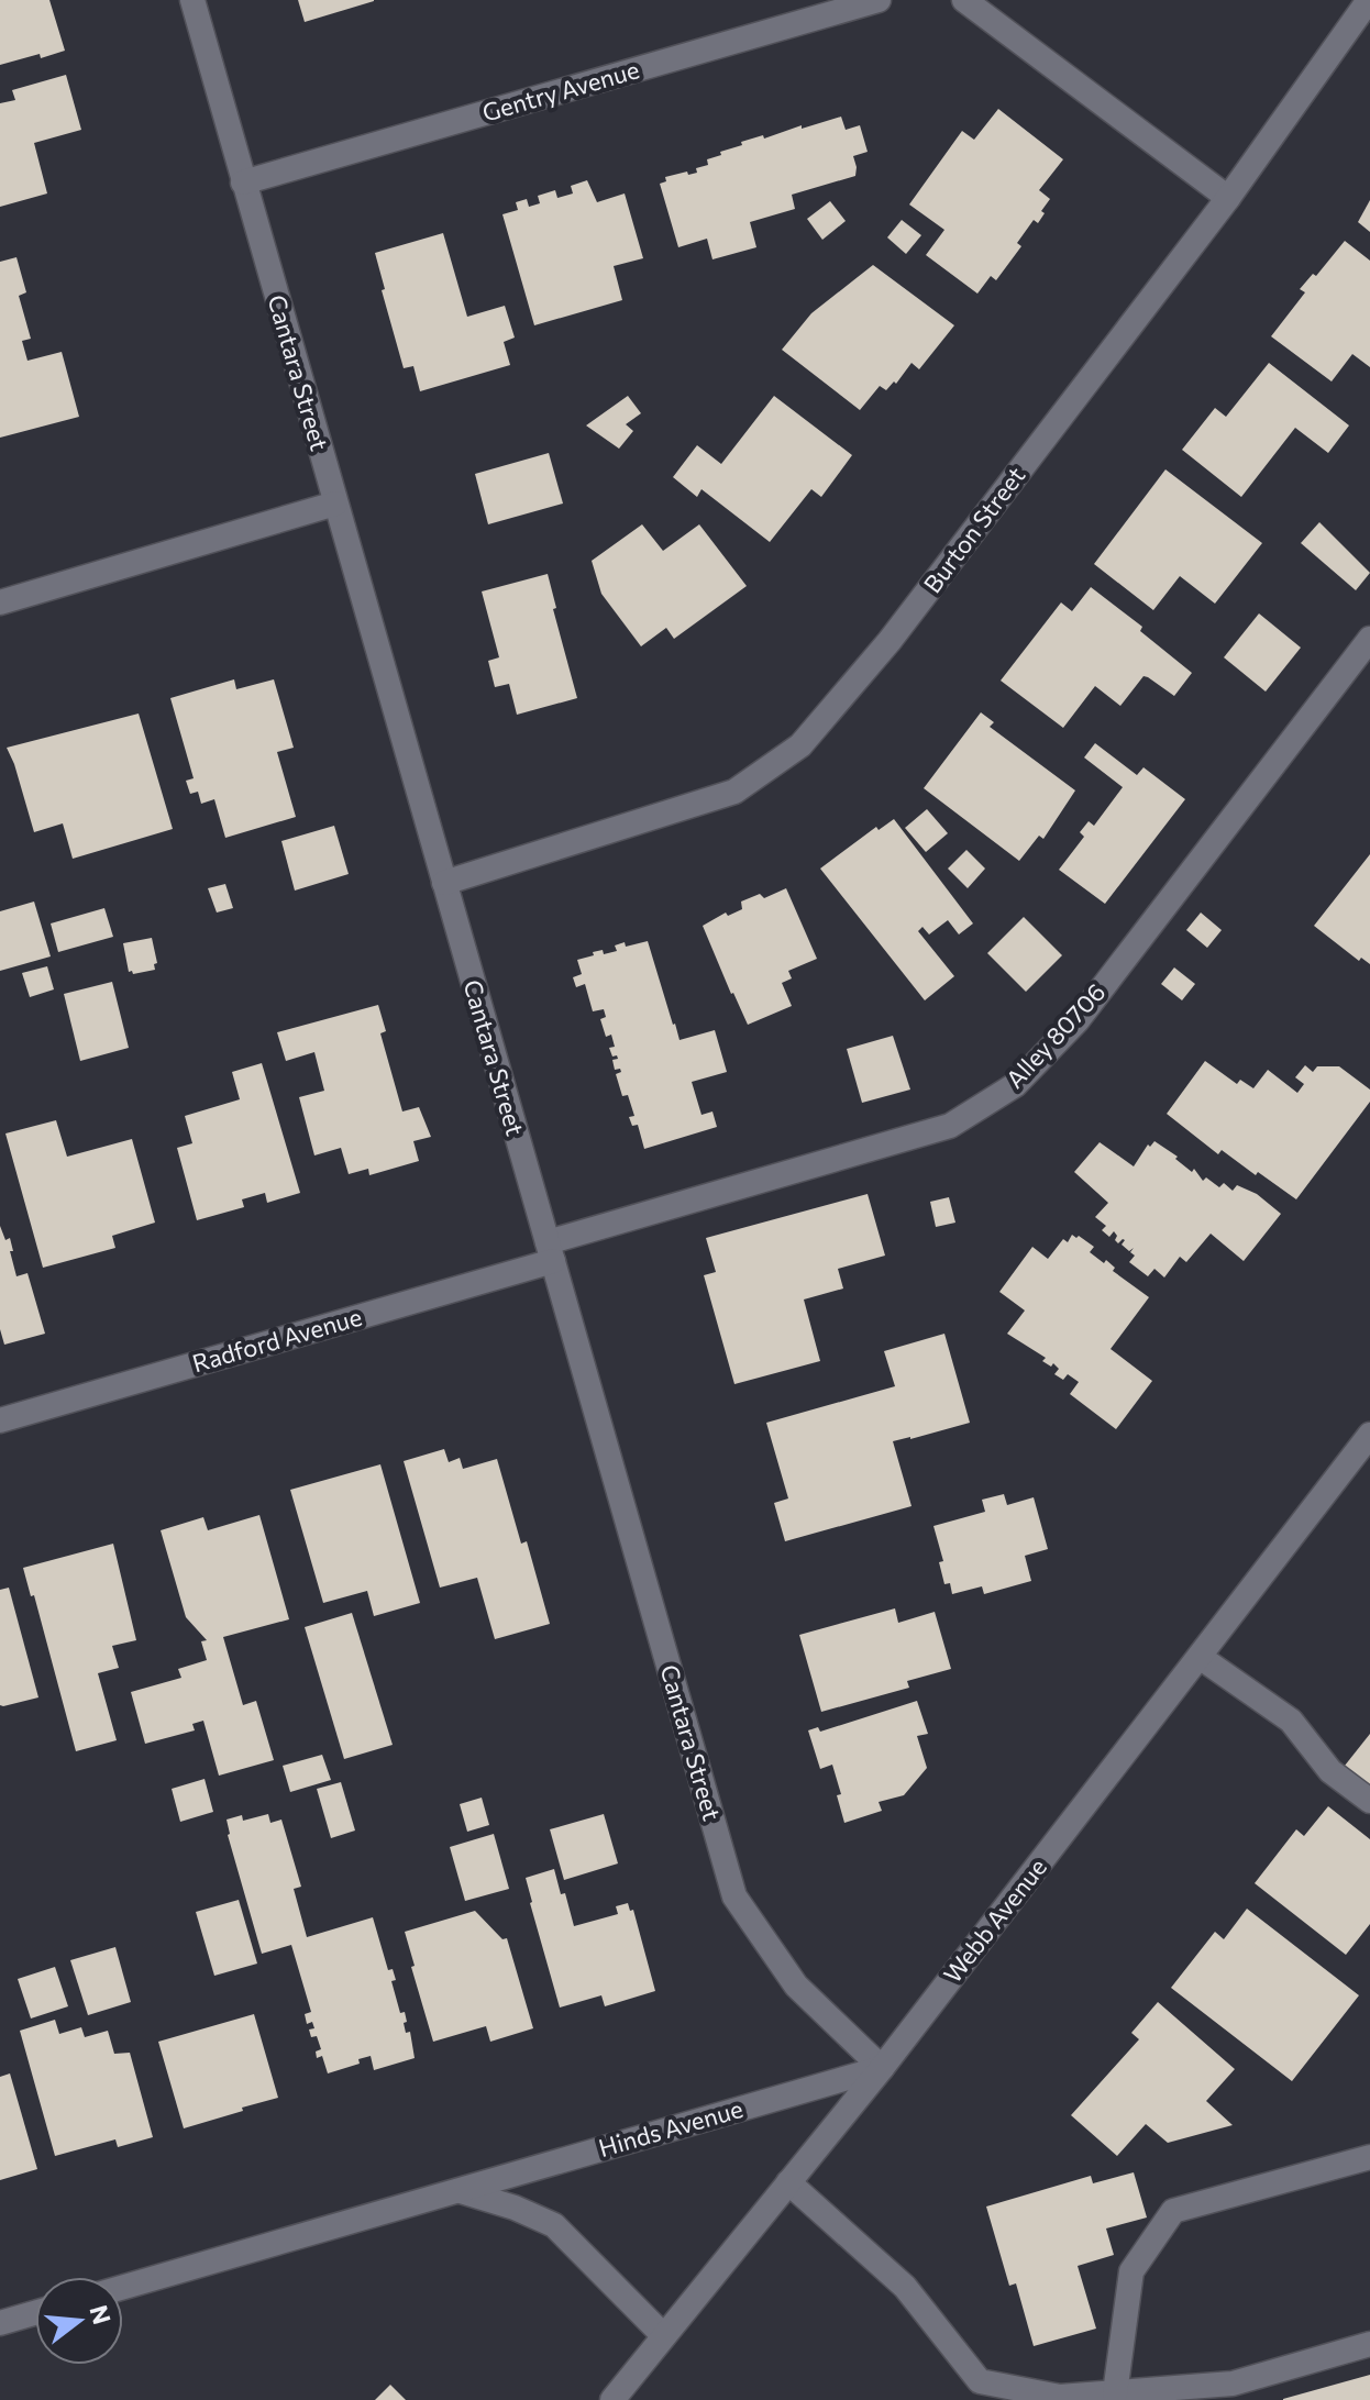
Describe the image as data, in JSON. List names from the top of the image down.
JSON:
{
  "streets": {
    "street": [
      "Gentry Avenue",
      "Cantara Street",
      "Burton Street",
      "Alley 80706",
      "Radford Avenue",
      "Webb Avenue",
      "Hinds Avenue"
    ]
  },
  "crossings": [
    ["Gentry Avenue", "Cantara Street"],
    ["Cantara Street", "Burton Street"],
    ["Cantara Street", "Alley 80706"],
    ["Cantara Street", "Radford Avenue"],
    ["Cantara Street", "Webb Avenue"],
    ["Cantara Street", "Hinds Avenue"],
    ["Alley 80706", "Radford Avenue"],
    ["Webb Avenue", "Hinds Avenue"]
  ],
  "north": "right"
}
